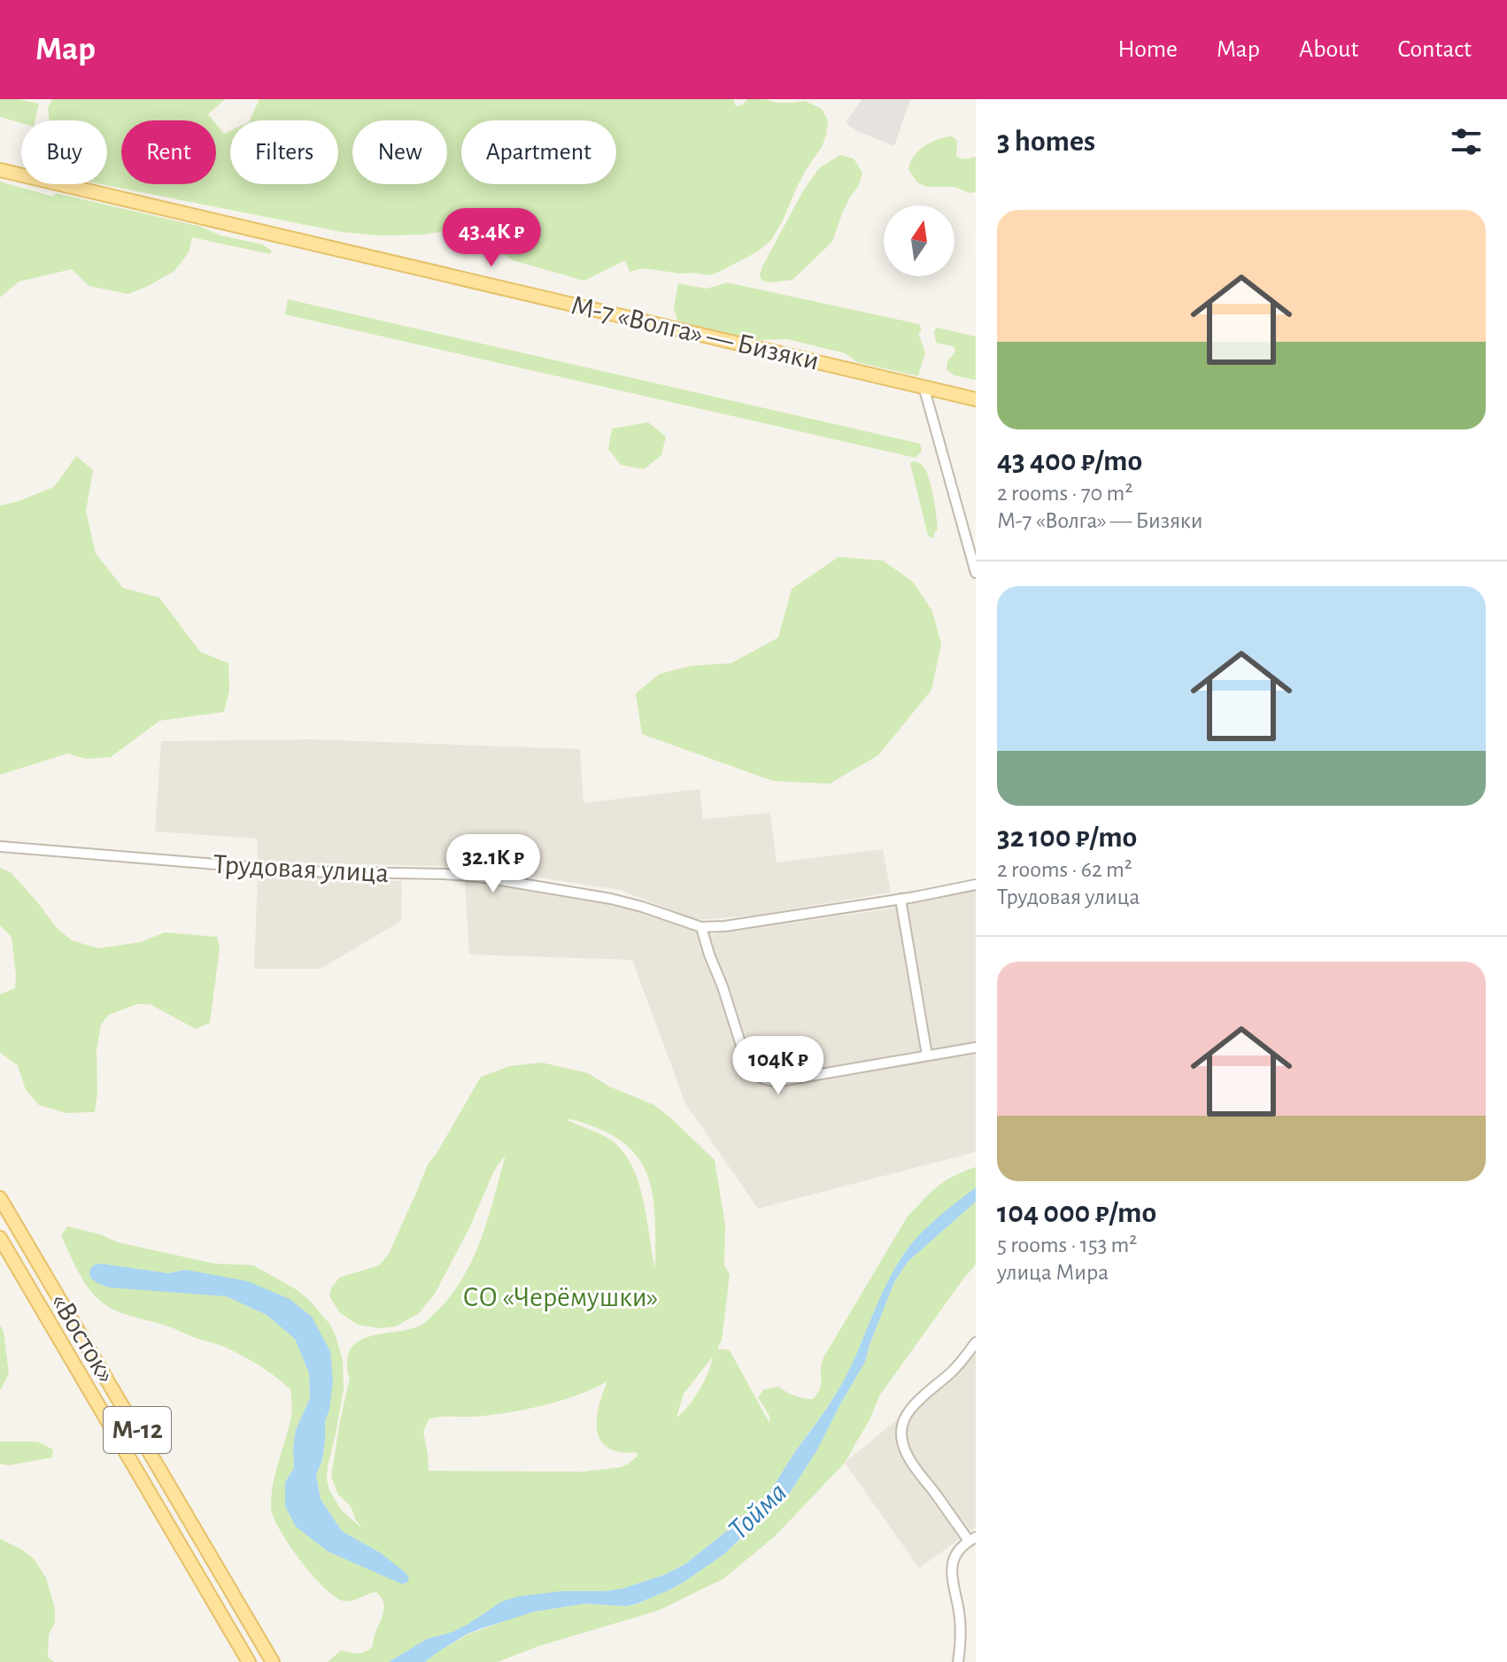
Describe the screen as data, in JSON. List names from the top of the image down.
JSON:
{
  "streets": {
    "main road": ["М-7 «Волга» — Бизяки", "«Восток»", "М-12"],
    "street": ["Трудовая улица"]
  },
  "water": ["Тойма"],
  "parks": ["СО «Черёмушки»"],
  "north": "top",
  "page": {
    "header": "Map",
    "nav": [
      "Home",
      "Map",
      "About",
      "Contact"
    ],
    "heading": "3 homes",
    "chip": [
      "Buy",
      "Rent",
      "Filters",
      "New",
      "Apartment"
    ],
    "list": [
      {
        "name": "43 400 ₽/mo",
        "note": "2 rooms · 70 m² · М-7 «Волга» — Бизяки"
      },
      {
        "name": "32 100 ₽/mo",
        "note": "2 rooms · 62 m² · Трудовая улица"
      },
      {
        "name": "104 000 ₽/mo",
        "note": "5 rooms · 153 m² · улица Мира"
      }
    ],
    "price": ["43.4K ₽", "32.1K ₽", "104K ₽"]
  }
}
